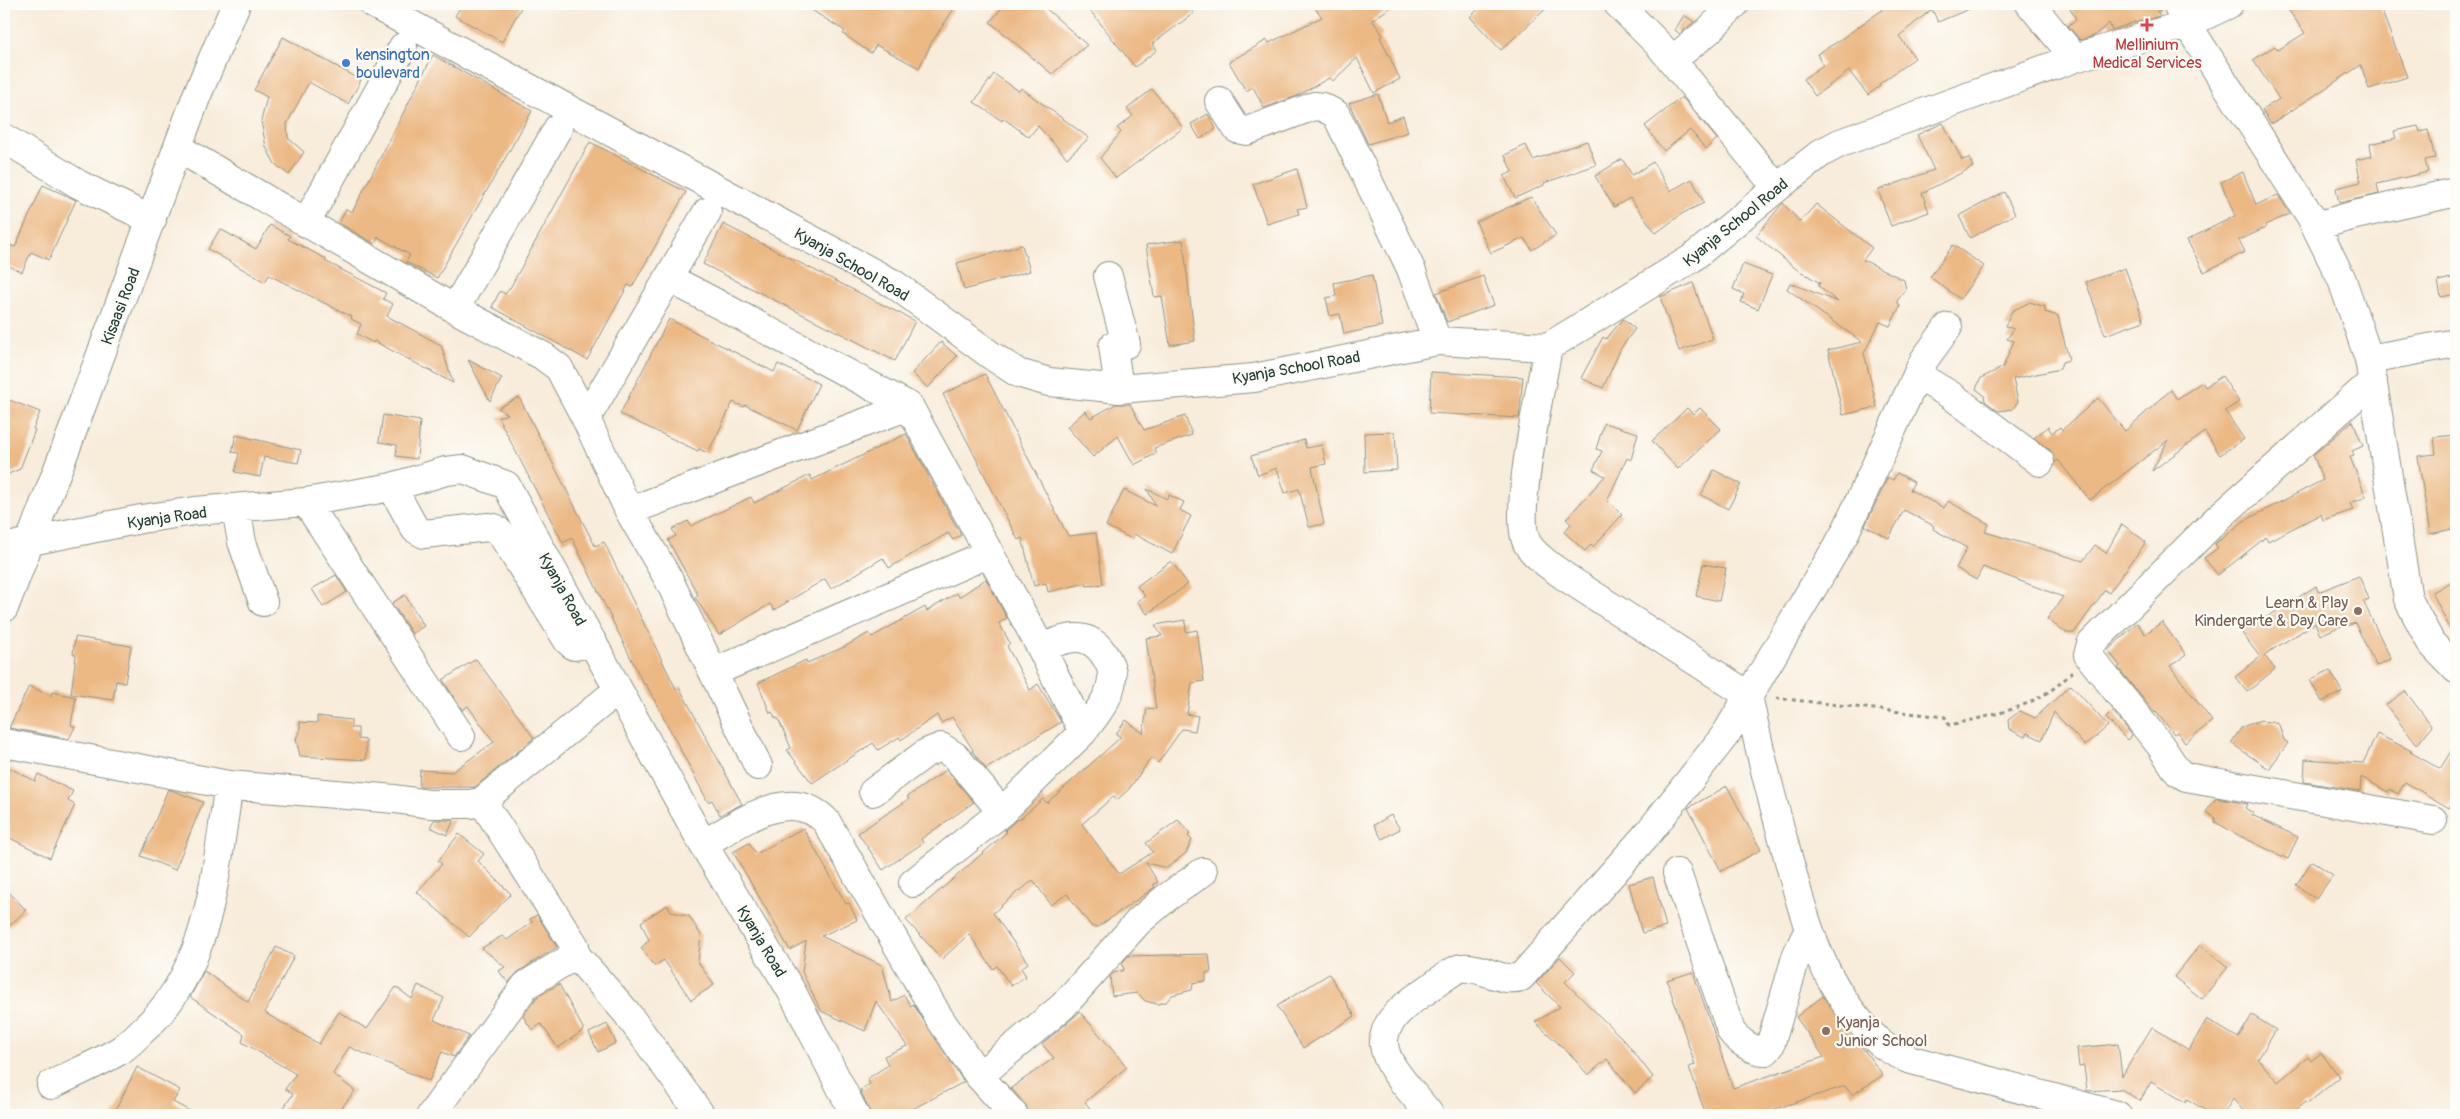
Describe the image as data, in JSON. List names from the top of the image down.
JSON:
{
  "streets": {
    "street": ["Kyanja School Road", "Kisaasi Road", "Kyanja Road"]
  },
  "crossings": [
    ["Kisaasi Road", "Kyanja Road"]
  ],
  "places": {
    "health": ["Mellinium Medical Services"],
    "other": ["kensington boulevard", "Learn & Play Kindergarte & Day Care", "Kyanja Junior School"]
  }
}
